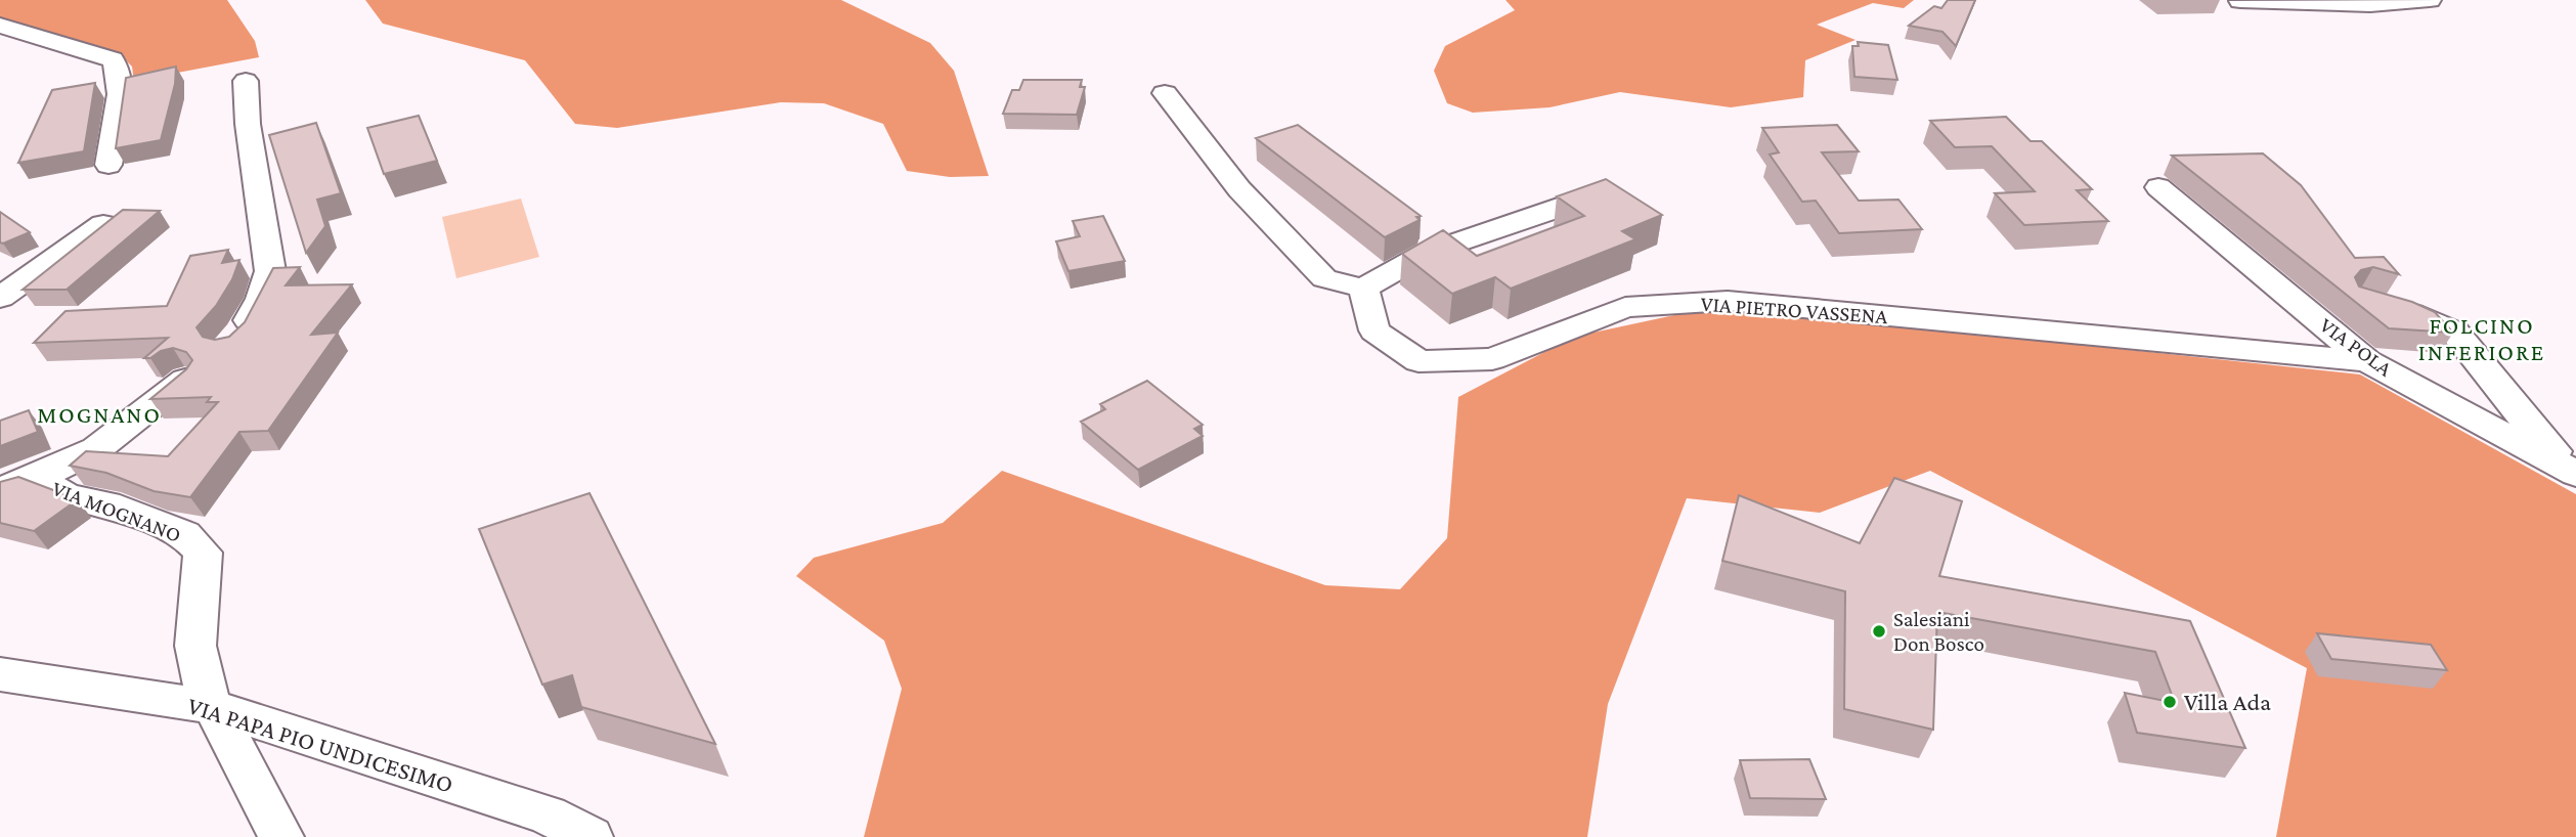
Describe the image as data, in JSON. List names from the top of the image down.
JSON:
{
  "streets": {
    "street": [
      "VIA PIETRO VASSENA",
      "VIA POLA",
      "VIA MOGNANO",
      "VIA PAPA PIO UNDICESIMO"
    ]
  },
  "crossings": [
    ["VIA PIETRO VASSENA", "VIA POLA"],
    ["VIA MOGNANO", "VIA PAPA PIO UNDICESIMO"]
  ],
  "districts": ["FOLCINO INFERIORE", "MOGNANO"],
  "places": ["Salesiani Don Bosco", "Villa Ada"]
}
